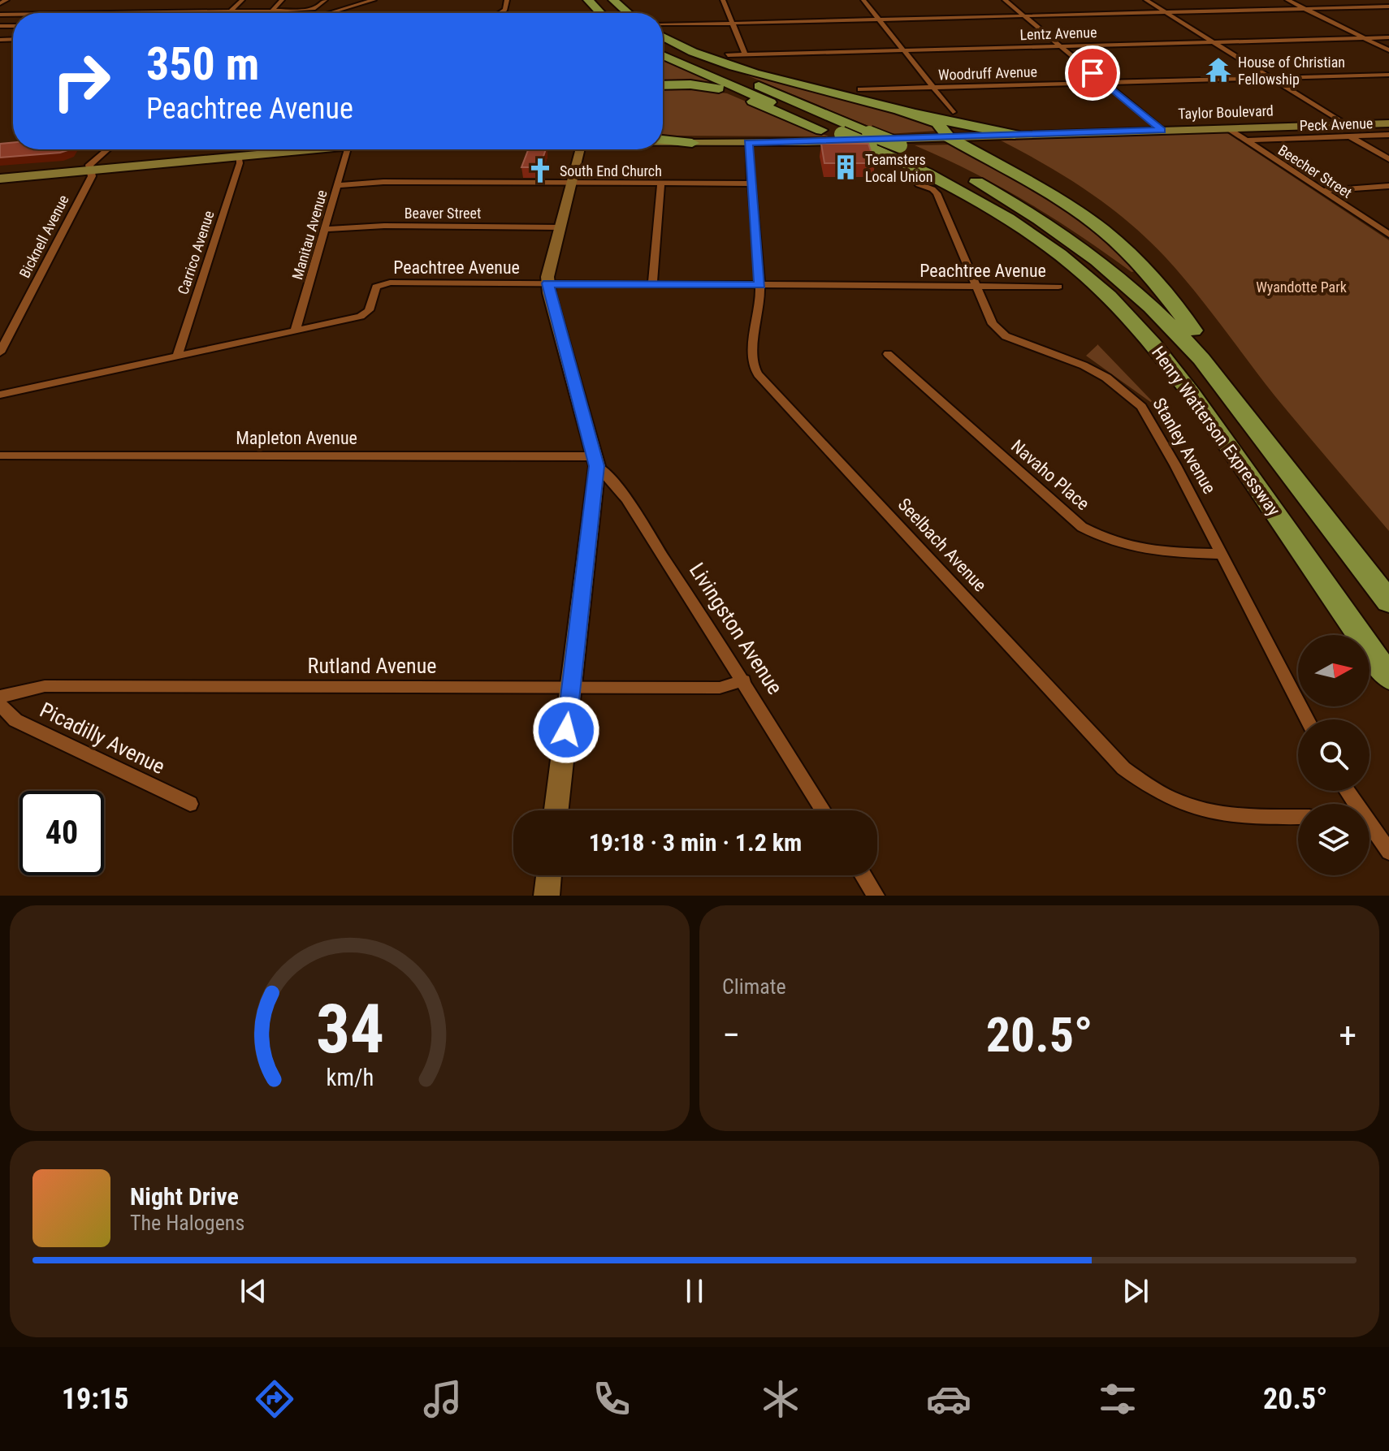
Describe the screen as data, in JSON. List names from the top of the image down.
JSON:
{
  "streets": {
    "highway": ["Henry Watterson Expressway"],
    "main road": ["Taylor Boulevard"],
    "street": [
      "Lentz Avenue",
      "Woodruff Avenue",
      "Peck Avenue",
      "Beecher Street",
      "Beaver Street",
      "Manitau Avenue",
      "Bicknell Avenue",
      "Carrico Avenue",
      "Peachtree Avenue",
      "Mapleton Avenue",
      "Stanley Avenue",
      "Navaho Place",
      "Seelbach Avenue",
      "Livingston Avenue",
      "Rutland Avenue",
      "Picadilly Avenue"
    ]
  },
  "crossings": [
    ["Taylor Boulevard", "Peck Avenue"],
    ["Taylor Boulevard", "Beecher Street"],
    ["Taylor Boulevard", "Seelbach Avenue"],
    ["Peck Avenue", "Beecher Street"],
    ["Beaver Street", "Manitau Avenue"],
    ["Manitau Avenue", "Peachtree Avenue"],
    ["Carrico Avenue", "Peachtree Avenue"],
    ["Peachtree Avenue", "Stanley Avenue"],
    ["Peachtree Avenue", "Seelbach Avenue"],
    ["Mapleton Avenue", "Livingston Avenue"],
    ["Stanley Avenue", "Navaho Place"],
    ["Livingston Avenue", "Rutland Avenue"]
  ],
  "parks": ["Wyandotte Park"],
  "places": {
    "temple": ["House of Christian Fellowship"],
    "building": ["Teamsters Local Union"],
    "church": ["South End Church"]
  },
  "north": "right",
  "page": {
    "turn": ["350 m", "Peachtree Avenue"],
    "limit": "40",
    "trip": "19:18 · 3 min · 1.2 km",
    "tile": "Climate",
    "heat": ["−", "20.5°", "+"],
    "song": ["Night Drive", "The Halogens"],
    "tabs": ["19:15", "20.5°"],
    "gauge": ["34", "km/h"]
  }
}
